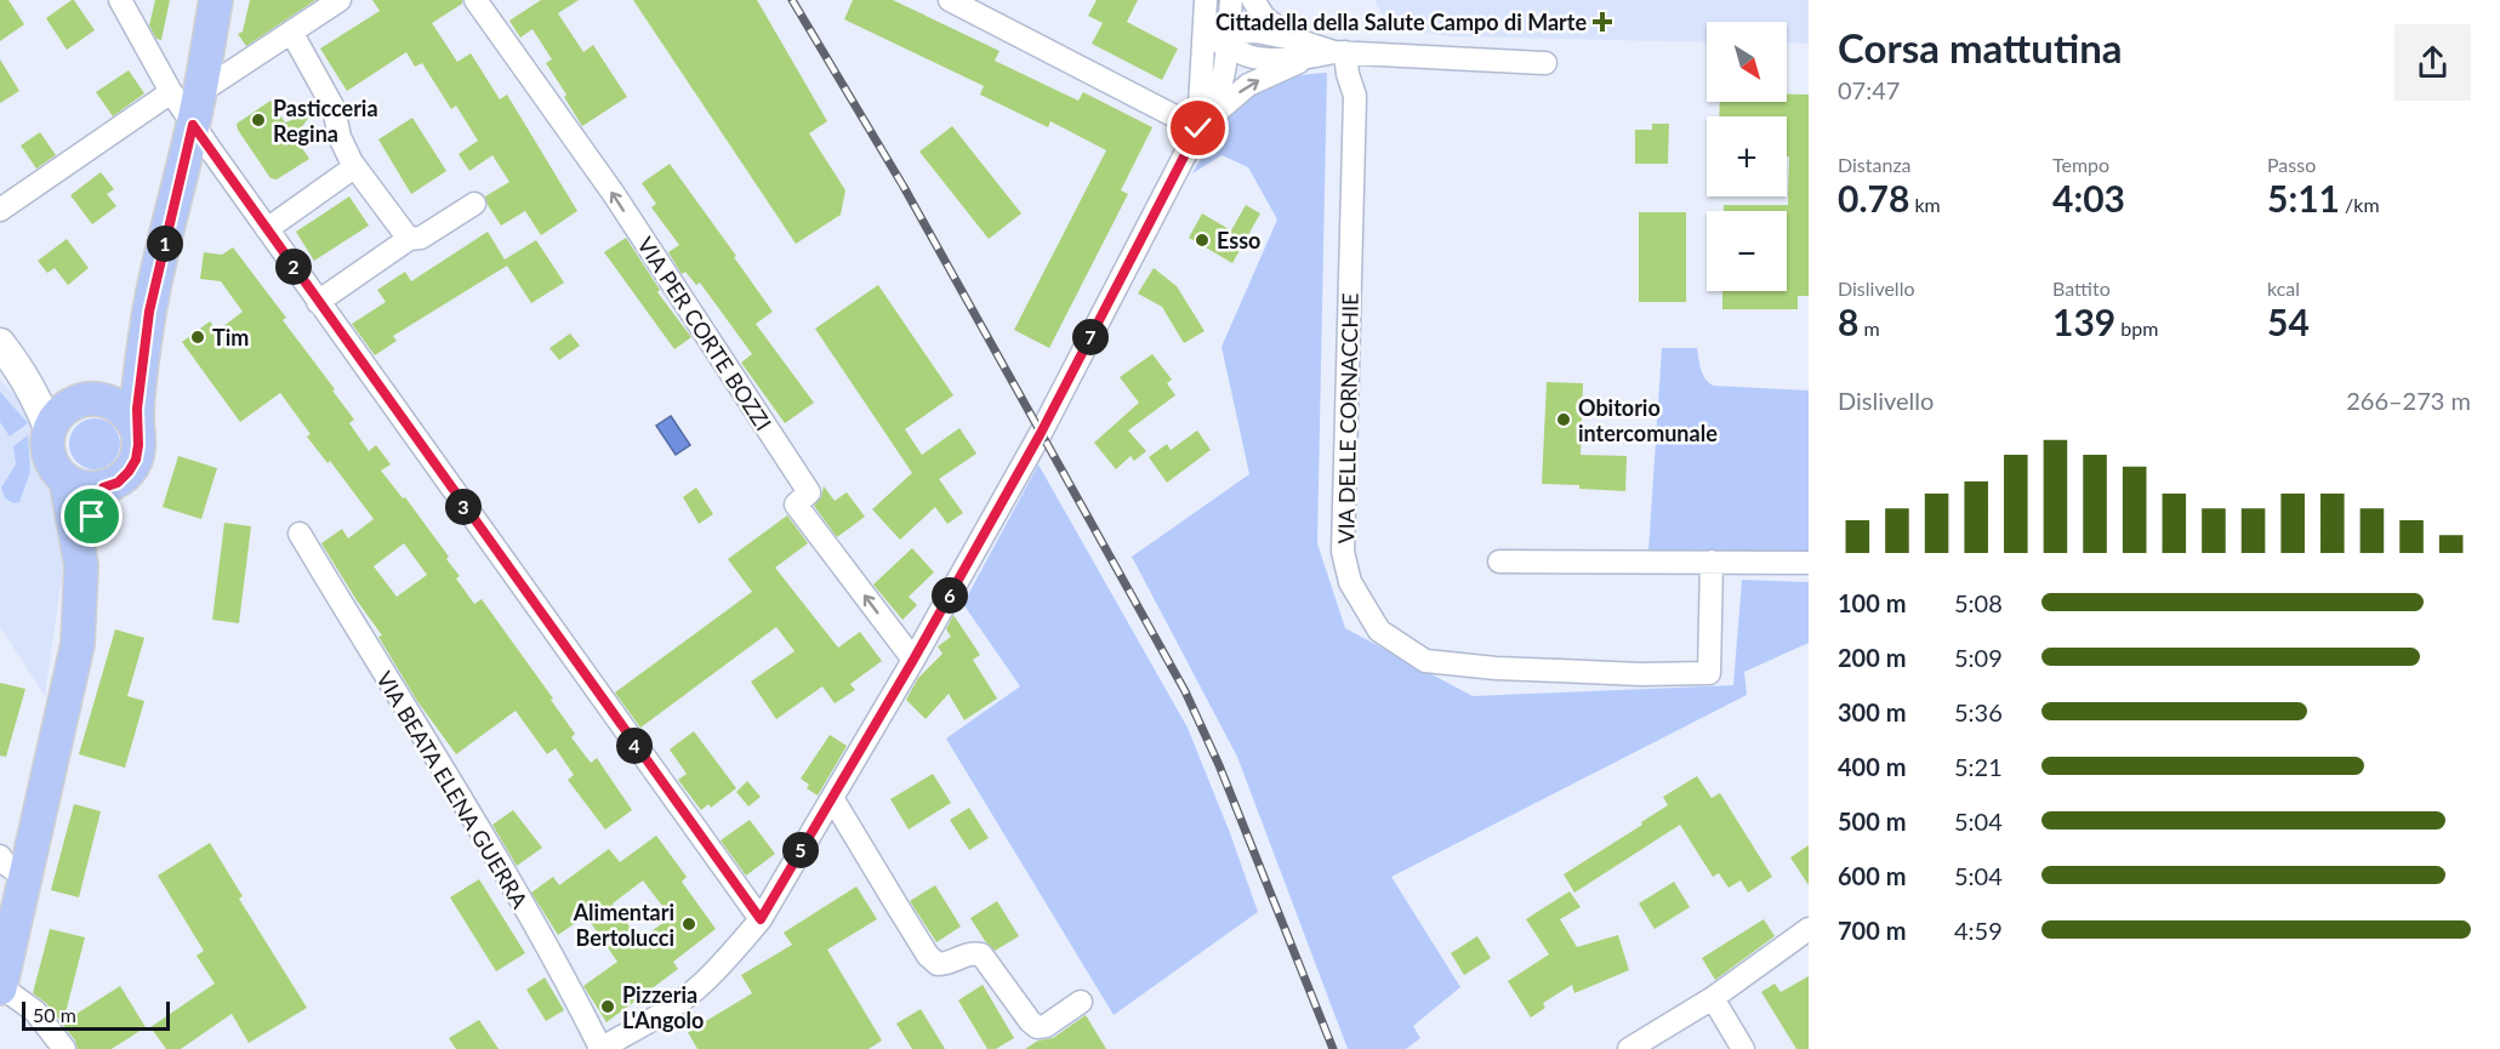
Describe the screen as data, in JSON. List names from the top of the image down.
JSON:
{
  "streets": {
    "street": ["VIA PER CORTE BOZZI", "VIA DELLE CORNACCHIE", "VIA BEATA ELENA GUERRA"]
  },
  "one_way": ["VIA PER CORTE BOZZI"],
  "places": {
    "health": ["Cittadella della Salute Campo di Marte"],
    "other": [
      "Pasticceria Regina",
      "Esso",
      "Tim",
      "Obitorio intercomunale",
      "Alimentari Bertolucci",
      "Pizzeria L'Angolo"
    ]
  },
  "scale_bar": "50 m",
  "north": "bottom right",
  "page": {
    "heading": ["Corsa mattutina", "07:47"],
    "map_buttons": ["+", "−"],
    "stats": [
      ["Distanza", "0.78 km"],
      ["Tempo", "4:03"],
      ["Passo", "5:11 /km"],
      ["Dislivello", "8 m"],
      ["Battito", "139 bpm"],
      ["kcal", "54"]
    ],
    "pins": [
      "1",
      "2",
      "7",
      "3",
      "6",
      "4",
      "5"
    ],
    "chart": ["Dislivello", "266–273 m"],
    "list": [
      {
        "name": "100 m",
        "note": "5:08"
      },
      {
        "name": "200 m",
        "note": "5:09"
      },
      {
        "name": "300 m",
        "note": "5:36"
      },
      {
        "name": "400 m",
        "note": "5:21"
      },
      {
        "name": "500 m",
        "note": "5:04"
      },
      {
        "name": "600 m",
        "note": "5:04"
      },
      {
        "name": "700 m",
        "note": "4:59"
      }
    ],
    "scale": "50 m"
  }
}
